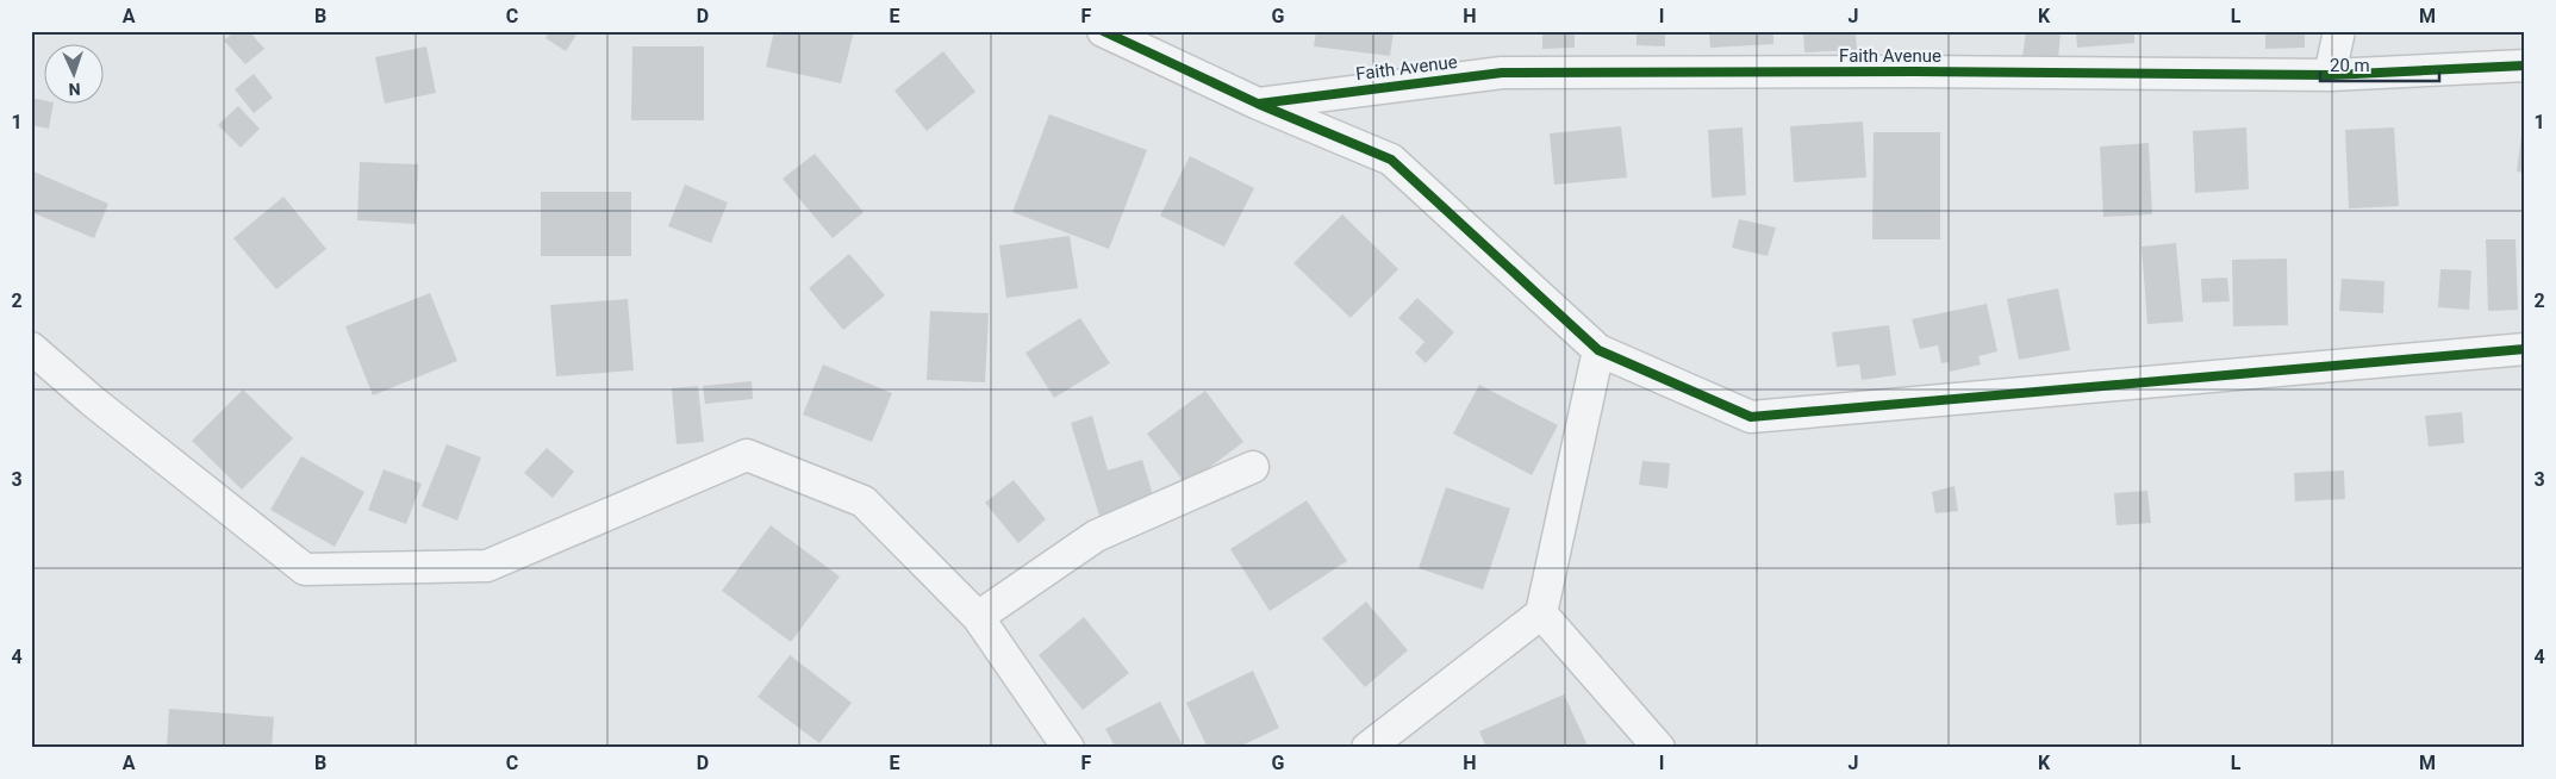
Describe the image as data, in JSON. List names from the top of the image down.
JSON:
{
  "streets": {
    "street": ["Faith Avenue"]
  },
  "scale_bar": "20 m",
  "north": "bottom",
  "grid": {
    "columns": [
      "A",
      "B",
      "C",
      "D",
      "E",
      "F",
      "G",
      "H",
      "I",
      "J",
      "K",
      "L",
      "M"
    ],
    "rows": [
      "1",
      "2",
      "3",
      "4"
    ]
  }
}
